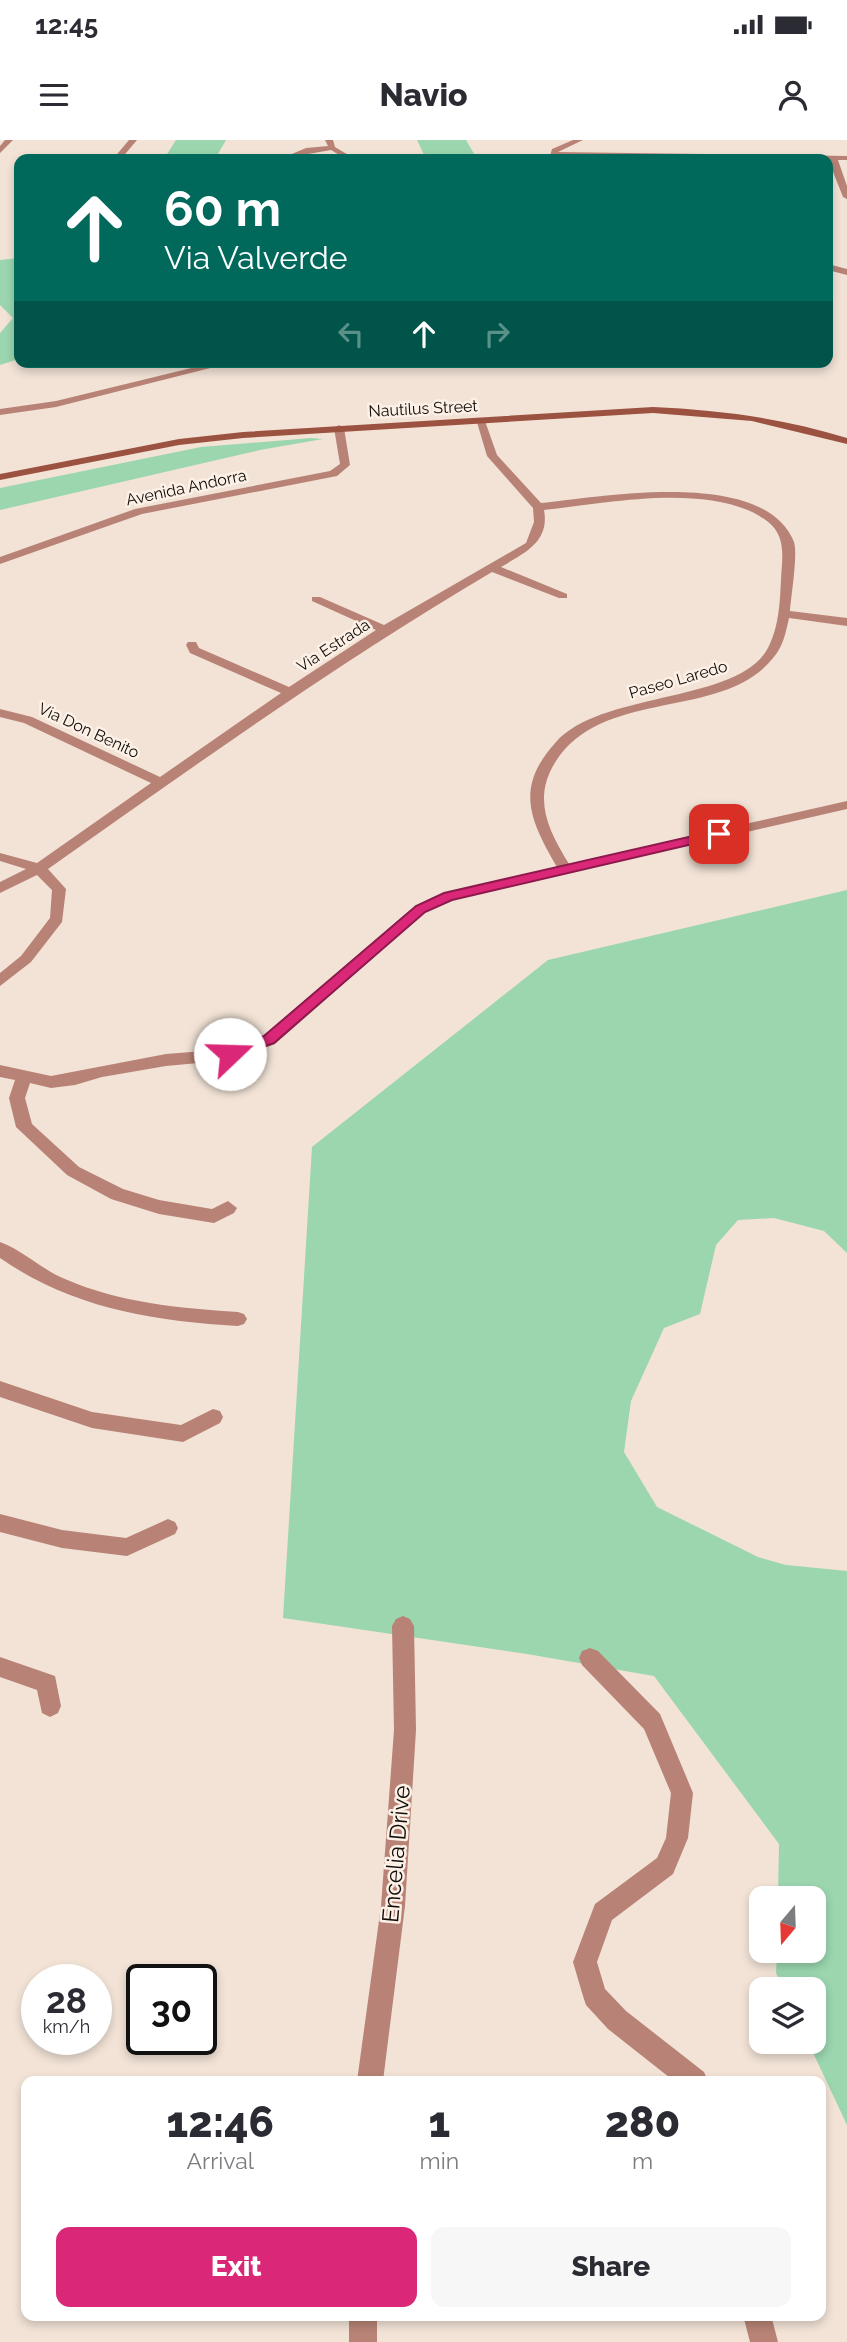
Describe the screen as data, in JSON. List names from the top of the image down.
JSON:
{
  "streets": {
    "main road": ["Nautilus Street"],
    "street": [
      "Avenida Andorra",
      "Via Estrada",
      "Paseo Laredo",
      "Via Don Benito",
      "Encelia Drive"
    ]
  },
  "crossings": [
    ["Nautilus Street", "Avenida Andorra"],
    ["Via Estrada", "Paseo Laredo"],
    ["Via Estrada", "Via Don Benito"]
  ],
  "north": "bottom",
  "page": {
    "status": "12:45",
    "header": "Navio",
    "turn": ["60 m", "Via Valverde"],
    "speed": "28 km/h",
    "limit": "30",
    "eta": [
      "12:46",
      "Arrival",
      "1",
      "min",
      "280",
      "m"
    ],
    "buttons": ["Exit", "Share"]
  }
}
